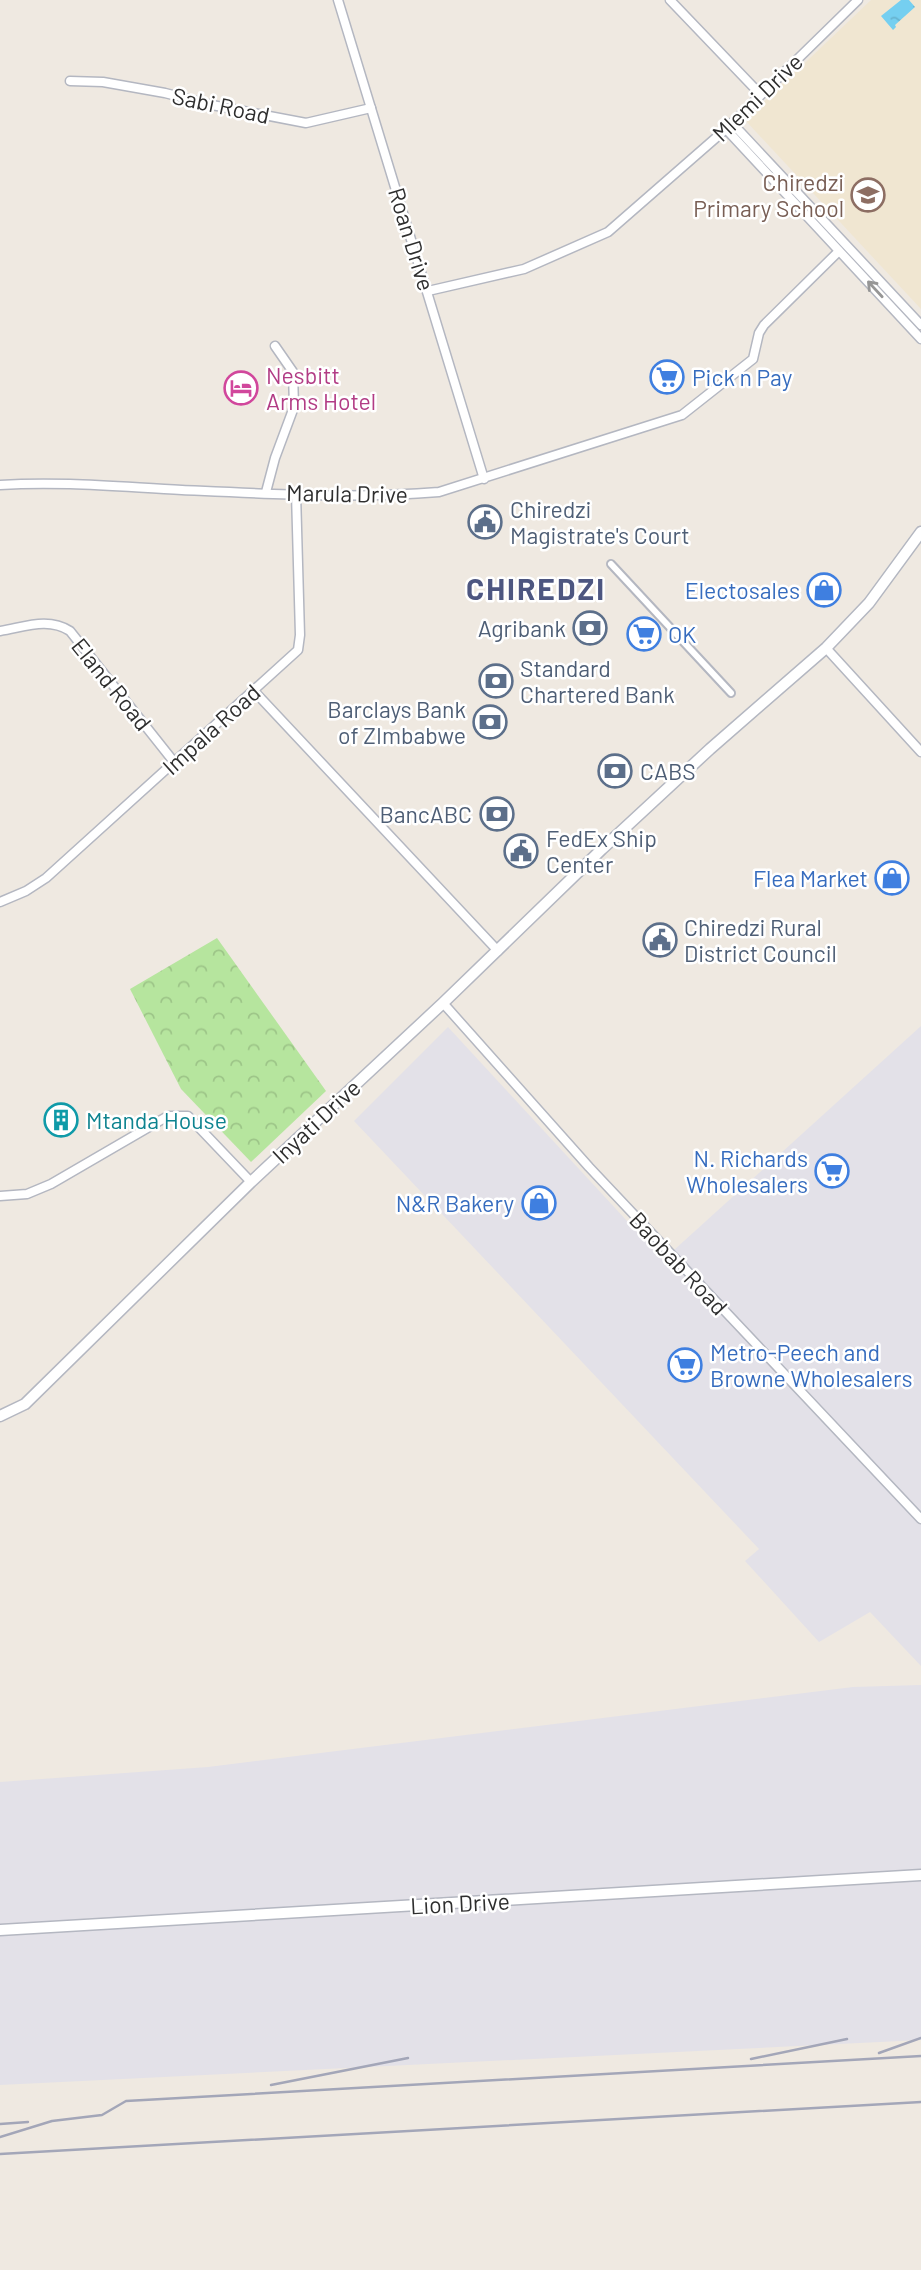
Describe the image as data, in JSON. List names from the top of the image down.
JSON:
{
  "streets": {
    "street": [
      "Mlemi Drive",
      "Sabi Road",
      "Roan Drive",
      "Marula Drive",
      "Eland Road",
      "Impala Road",
      "Inyati Drive",
      "Baobab Road",
      "Lion Drive"
    ]
  },
  "crossings": [
    ["Mlemi Drive", "Roan Drive"],
    ["Sabi Road", "Roan Drive"],
    ["Roan Drive", "Marula Drive"],
    ["Marula Drive", "Impala Road"],
    ["Eland Road", "Impala Road"],
    ["Inyati Drive", "Baobab Road"]
  ],
  "districts": ["CHIREDZI"],
  "places": {
    "school or university": ["Chiredzi Primary School"],
    "supermarket": [
      "Pick n Pay",
      "OK",
      "N. Richards Wholesalers",
      "Metro-Peech and Browne Wholesalers"
    ],
    "hotel": ["Nesbitt Arms Hotel"],
    "public building": ["Chiredzi Magistrate's Court", "FedEx Ship Center", "Chiredzi Rural District Council"],
    "shop": ["Electosales", "Flea Market", "N&R Bakery"],
    "bank": [
      "Agribank",
      "Standard Chartered Bank",
      "Barclays Bank of ZImbabwe",
      "CABS",
      "BancABC"
    ],
    "building": ["Mtanda House"]
  }
}
